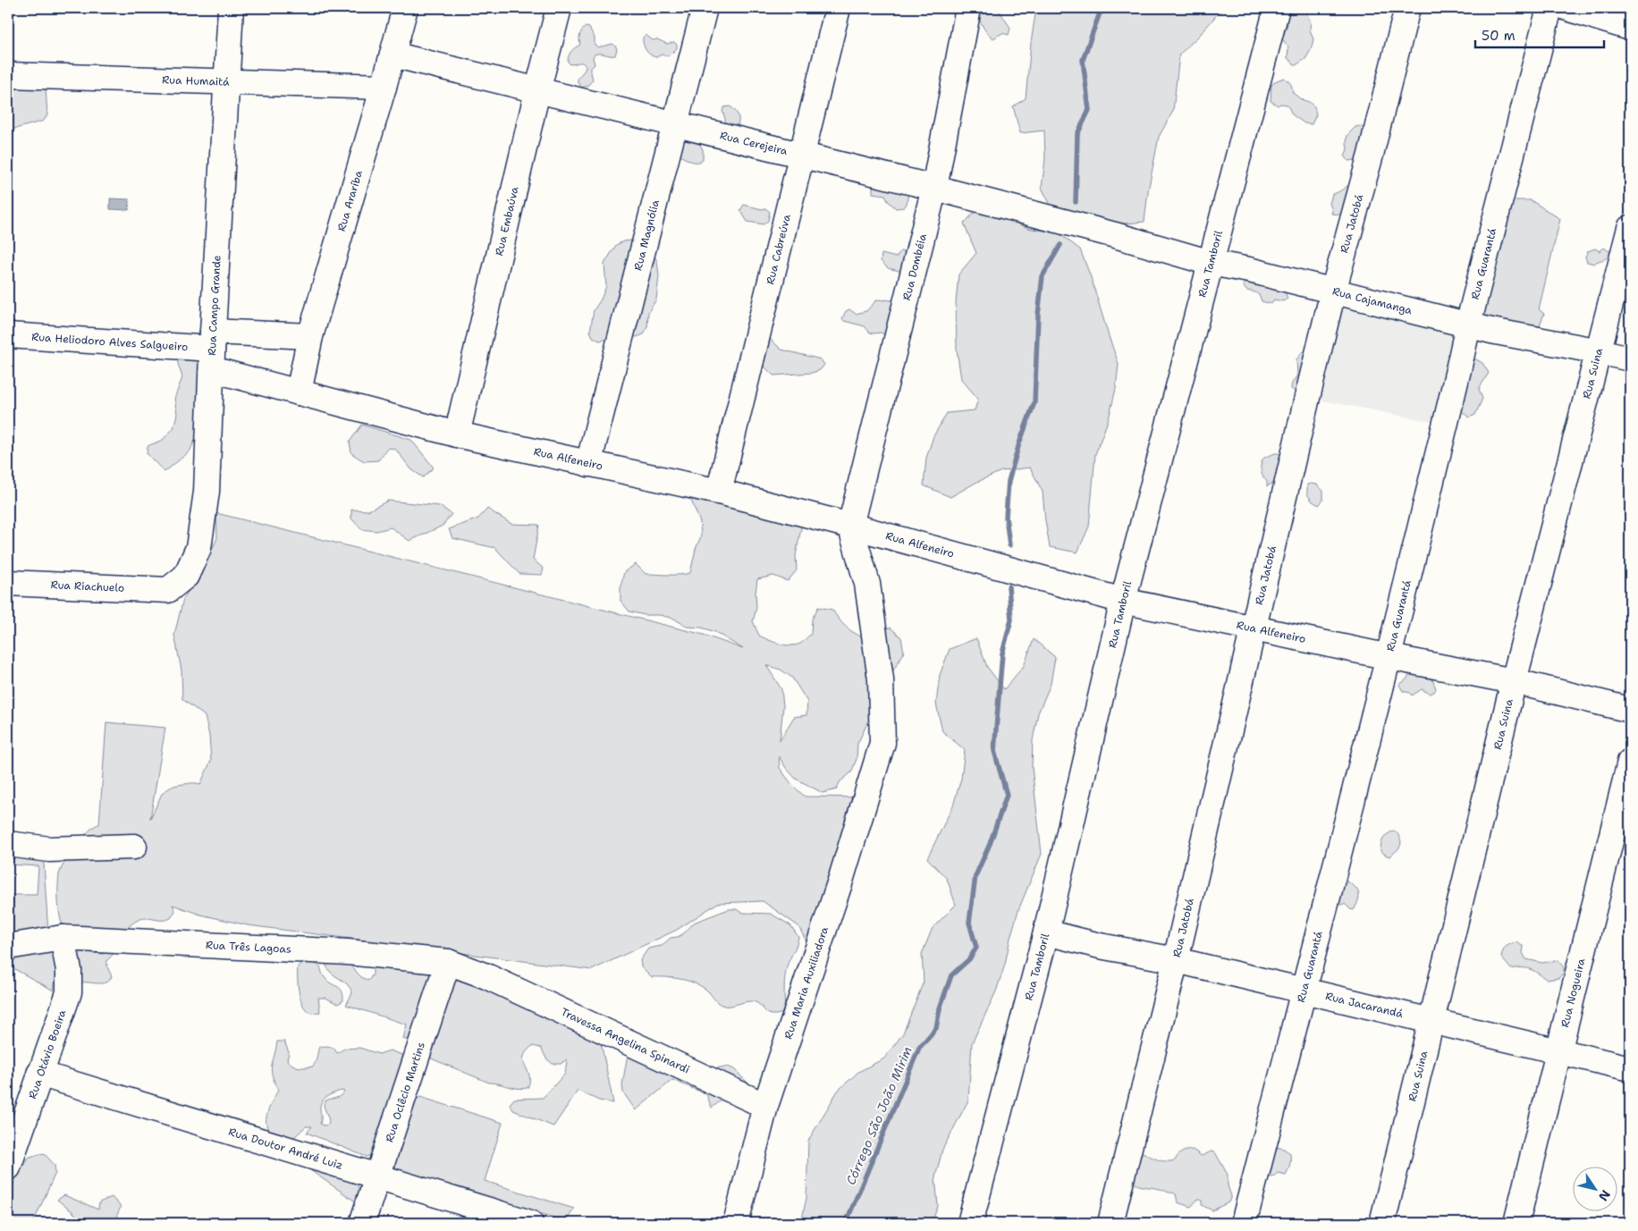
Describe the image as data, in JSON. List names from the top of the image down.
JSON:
{
  "streets": {
    "street": [
      "Rua Humaitá",
      "Rua Cerejeira",
      "Rua Araríba",
      "Rua Embaúva",
      "Rua Jatobá",
      "Rua Magnólia",
      "Rua Cabreúva",
      "Rua Tamboril",
      "Rua Guarantá",
      "Rua Dombéia",
      "Rua Cajamanga",
      "Rua Campo Grande",
      "Rua Heliodoro Alves Salgueiro",
      "Rua Suina",
      "Rua Alfeneiro",
      "Rua Riachuelo",
      "Rua Três Lagoas",
      "Rua Maria Auxiliadora",
      "Rua Nogueira",
      "Rua Jacarandá",
      "Travessa Angelina Spinardi",
      "Rua Otávio Boeira",
      "Rua Oclêcio Martins",
      "Rua Doutor André Luiz"
    ]
  },
  "crossings": [
    ["Rua Humaitá", "Rua Araríba"],
    ["Rua Humaitá", "Rua Campo Grande"],
    ["Rua Cerejeira", "Rua Araríba"],
    ["Rua Cerejeira", "Rua Embaúva"],
    ["Rua Cerejeira", "Rua Magnólia"],
    ["Rua Cerejeira", "Rua Cabreúva"],
    ["Rua Cerejeira", "Rua Dombéia"],
    ["Rua Cerejeira", "Rua Cajamanga"],
    ["Rua Araríba", "Rua Heliodoro Alves Salgueiro"],
    ["Rua Araríba", "Rua Alfeneiro"],
    ["Rua Embaúva", "Rua Alfeneiro"],
    ["Rua Jatobá", "Rua Cajamanga"],
    ["Rua Jatobá", "Rua Alfeneiro"],
    ["Rua Jatobá", "Rua Jacarandá"],
    ["Rua Magnólia", "Rua Alfeneiro"],
    ["Rua Cabreúva", "Rua Alfeneiro"],
    ["Rua Tamboril", "Rua Cajamanga"],
    ["Rua Tamboril", "Rua Alfeneiro"],
    ["Rua Tamboril", "Rua Jacarandá"],
    ["Rua Guarantá", "Rua Cajamanga"],
    ["Rua Guarantá", "Rua Alfeneiro"],
    ["Rua Guarantá", "Rua Jacarandá"],
    ["Rua Dombéia", "Rua Alfeneiro"],
    ["Rua Dombéia", "Rua Maria Auxiliadora"],
    ["Rua Cajamanga", "Rua Suina"],
    ["Rua Campo Grande", "Rua Heliodoro Alves Salgueiro"],
    ["Rua Campo Grande", "Rua Alfeneiro"],
    ["Rua Campo Grande", "Rua Riachuelo"],
    ["Rua Heliodoro Alves Salgueiro", "Rua Alfeneiro"],
    ["Rua Suina", "Rua Alfeneiro"],
    ["Rua Suina", "Rua Jacarandá"],
    ["Rua Alfeneiro", "Rua Maria Auxiliadora"],
    ["Rua Três Lagoas", "Travessa Angelina Spinardi"],
    ["Rua Três Lagoas", "Rua Otávio Boeira"],
    ["Rua Três Lagoas", "Rua Oclêcio Martins"],
    ["Rua Maria Auxiliadora", "Travessa Angelina Spinardi"],
    ["Rua Nogueira", "Rua Jacarandá"],
    ["Rua Otávio Boeira", "Rua Doutor André Luiz"],
    ["Rua Oclêcio Martins", "Rua Doutor André Luiz"]
  ],
  "water": ["Córrego São João Mirim"],
  "scale_bar": "50 m",
  "north": "bottom right"
}
